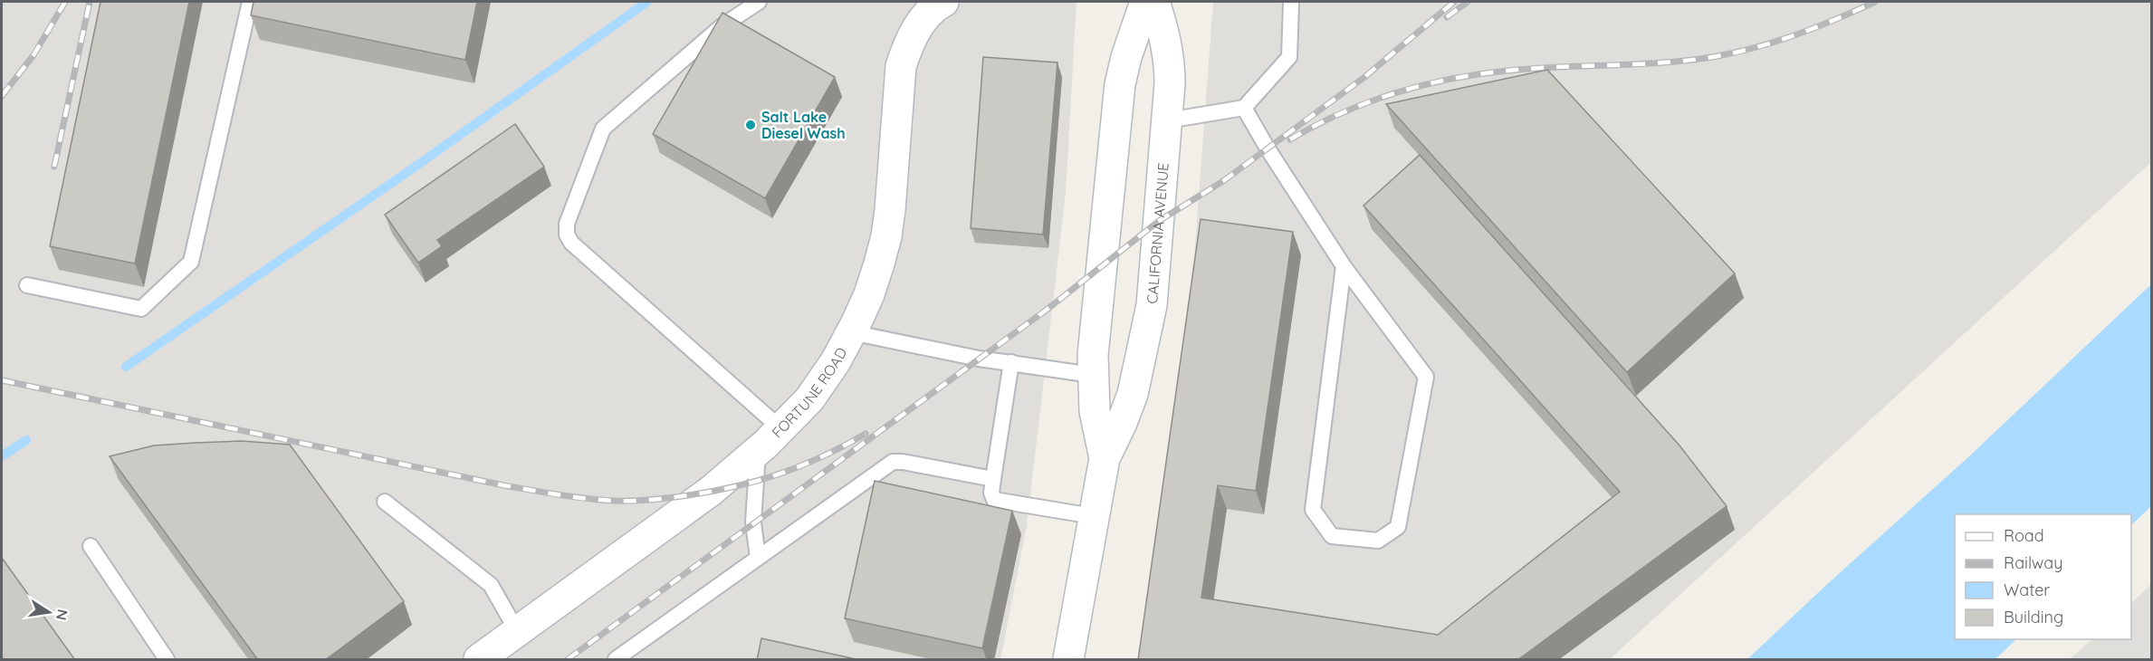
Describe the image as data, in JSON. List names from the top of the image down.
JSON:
{
  "streets": {
    "main road": ["CALIFORNIA AVENUE", "FORTUNE ROAD"]
  },
  "places": ["Salt Lake Diesel Wash"],
  "legend": [
    "Road",
    "Railway",
    "Water",
    "Building"
  ],
  "north": "right"
}
